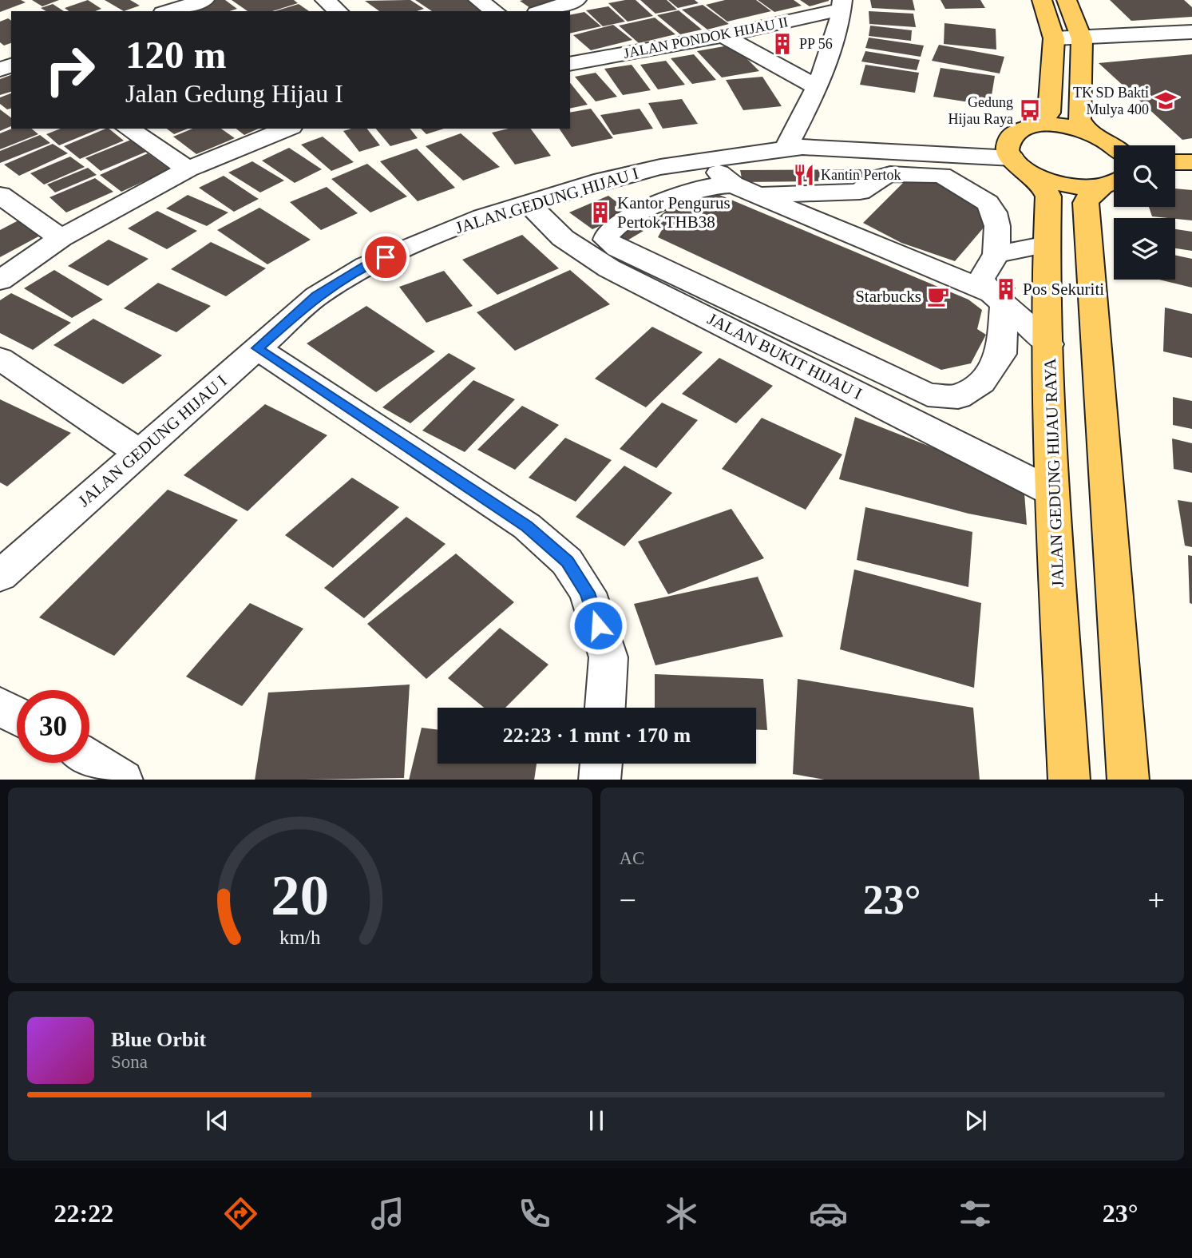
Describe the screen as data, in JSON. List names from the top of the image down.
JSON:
{
  "streets": {
    "main road": ["JALAN GEDUNG HIJAU RAYA"],
    "street": ["JALAN PONDOK HIJAU II", "JALAN GEDUNG HIJAU I", "JALAN BUKIT HIJAU I"]
  },
  "crossings": [
    ["JALAN GEDUNG HIJAU I", "JALAN BUKIT HIJAU I"],
    ["JALAN GEDUNG HIJAU I", "JALAN GEDUNG HIJAU RAYA"],
    ["JALAN BUKIT HIJAU I", "JALAN GEDUNG HIJAU RAYA"]
  ],
  "places": {
    "building": ["PP 56", "Kantor Pengurus Pertok THB38", "Pos Sekuriti"],
    "school or university": ["TK SD Bakti Mulya 400"],
    "bus stop": ["Gedung Hijau Raya"],
    "restaurant": ["Kantin Pertok"],
    "cafe": ["Starbucks"]
  },
  "page": {
    "turn": ["120 m", "Jalan Gedung Hijau I"],
    "limit": "30",
    "trip": "22:23 · 1 mnt · 170 m",
    "tile": "AC",
    "heat": ["−", "23°", "+"],
    "song": ["Blue Orbit", "Sona"],
    "tabs": ["22:22", "23°"],
    "gauge": ["20", "km/h"]
  }
}
